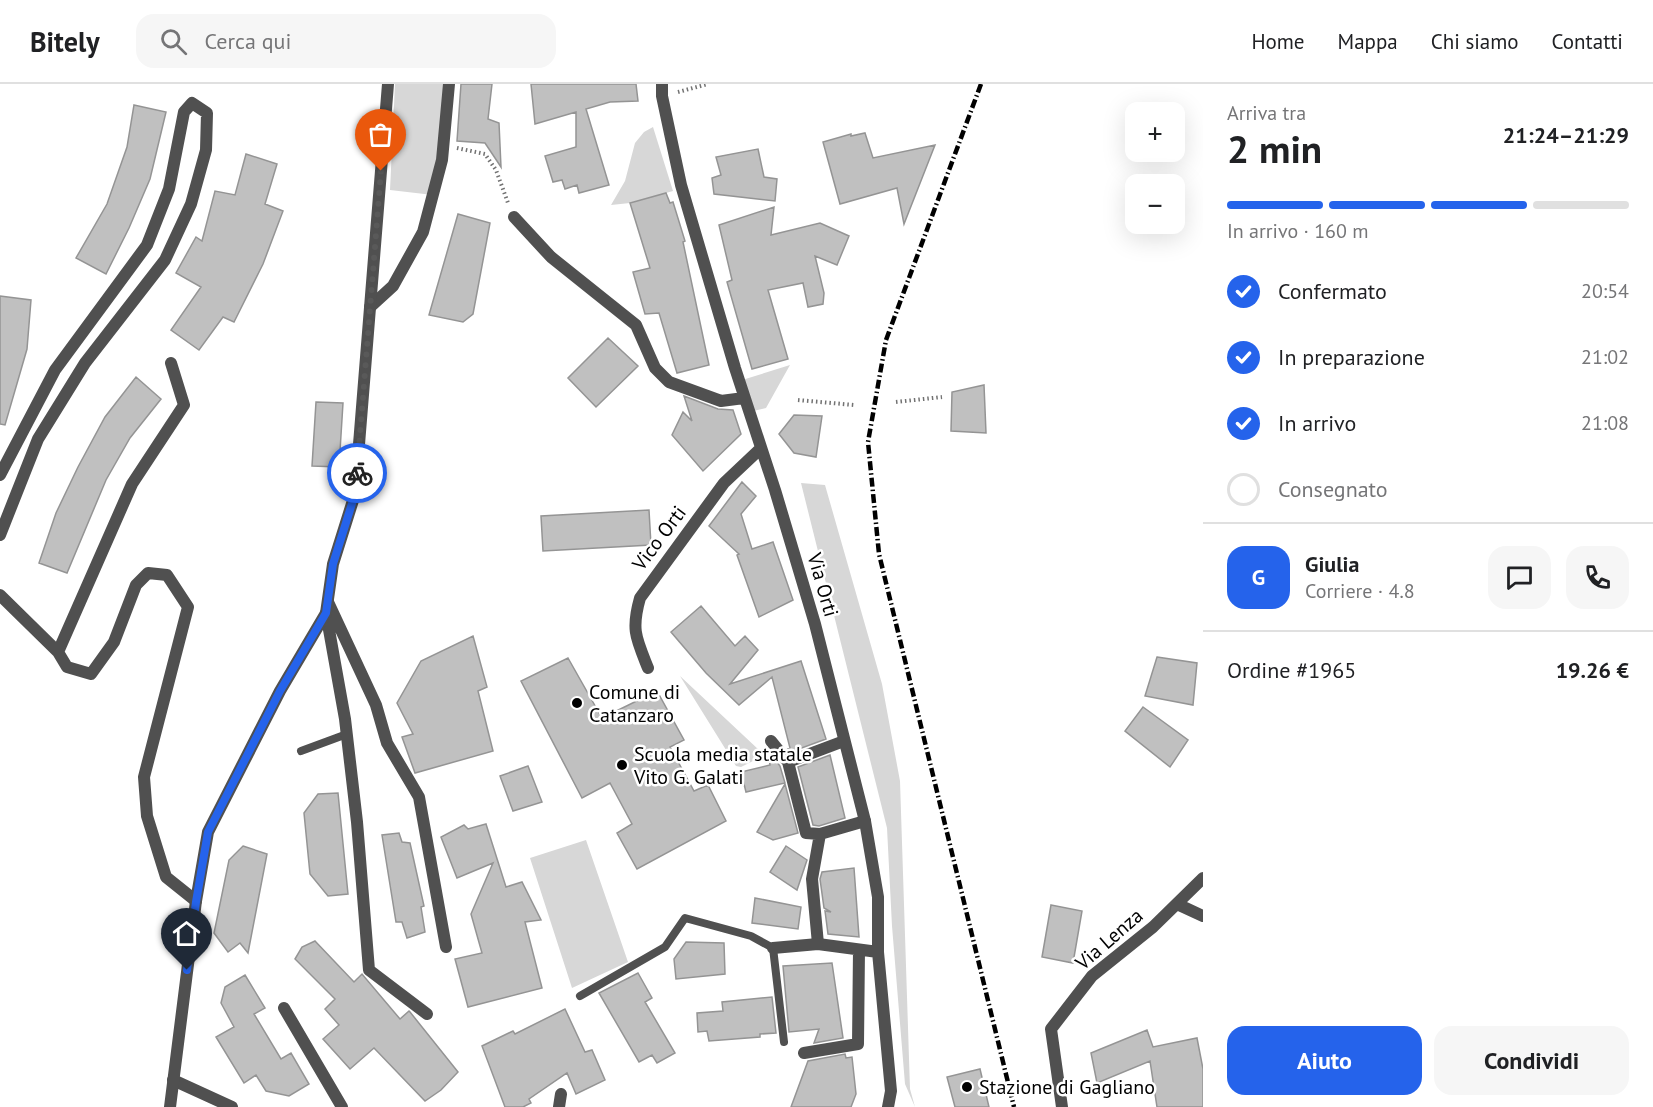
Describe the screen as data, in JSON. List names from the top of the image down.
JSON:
{
  "streets": {
    "street": ["Vico Orti", "Via Orti", "Via Lenza"]
  },
  "crossings": [
    ["Vico Orti", "Via Orti"]
  ],
  "places": ["Comune di Catanzaro", "Scuola media statale Vito G. Galati", "Stazione di Gagliano"],
  "page": {
    "header": "Bitely",
    "search": "Cerca qui",
    "nav": [
      "Home",
      "Mappa",
      "Chi siamo",
      "Contatti"
    ],
    "heading": ["2 min", "Arriva tra", "21:24–21:29"],
    "panel": [
      "Giulia",
      "Corriere · 4.8",
      "Ordine #1965",
      "19.26 €"
    ],
    "map_buttons": ["+", "−"],
    "bar": "In arrivo · 160 m",
    "list": [
      ["Confermato", "20:54"],
      ["In preparazione", "21:02"],
      ["In arrivo", "21:08"],
      "Consegnato"
    ],
    "round": "G",
    "buttons": ["Aiuto", "Condividi"]
  }
}
